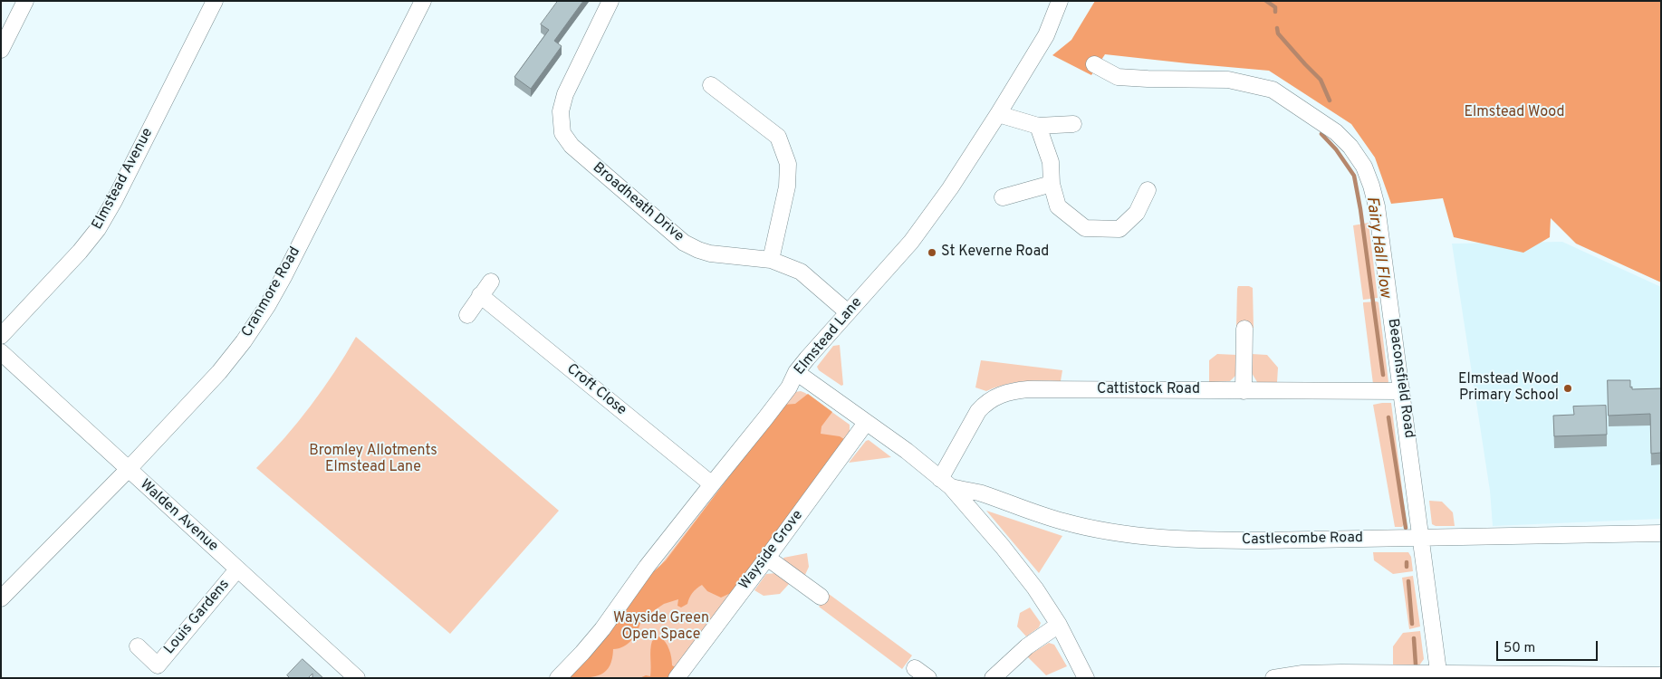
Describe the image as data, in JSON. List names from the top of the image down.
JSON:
{
  "streets": {
    "street": [
      "Elmstead Avenue",
      "Broadheath Drive",
      "Cranmore Road",
      "Elmstead Lane",
      "Beaconsfield Road",
      "Croft Close",
      "Cattistock Road",
      "Walden Avenue",
      "Castlecombe Road",
      "Wayside Grove",
      "Louis Gardens"
    ]
  },
  "crossings": [
    ["Broadheath Drive", "Elmstead Lane"],
    ["Cranmore Road", "Walden Avenue"],
    ["Elmstead Lane", "Croft Close"],
    ["Beaconsfield Road", "Cattistock Road"],
    ["Beaconsfield Road", "Castlecombe Road"],
    ["Cattistock Road", "Castlecombe Road"],
    ["Walden Avenue", "Louis Gardens"]
  ],
  "water": ["Fairy Hall Flow"],
  "parks": ["Elmstead Wood", "Bromley Allotments Elmstead Lane", "Wayside Green Open Space"],
  "places": ["St Keverne Road", "Elmstead Wood Primary School"],
  "scale_bar": "50 m"
}
